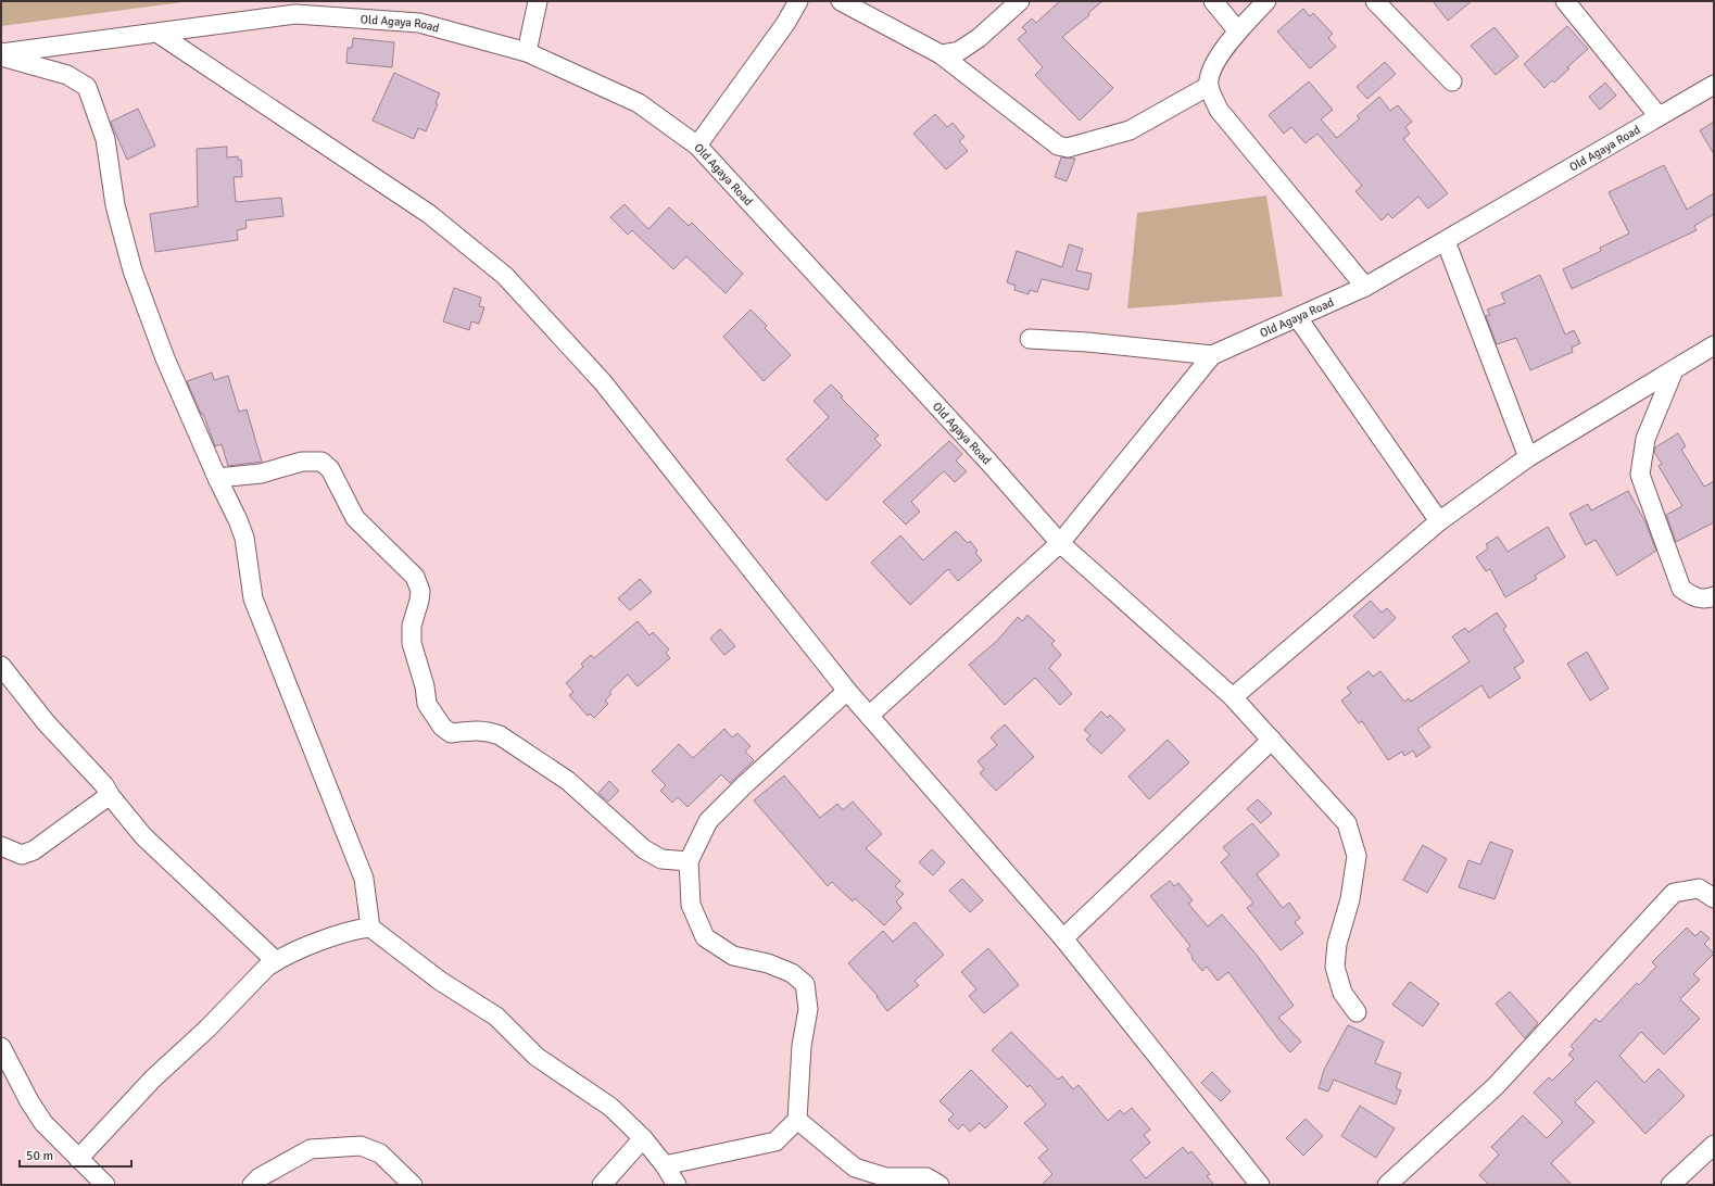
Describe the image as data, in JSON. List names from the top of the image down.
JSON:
{
  "streets": {
    "street": ["Old Agaya Road"]
  },
  "scale_bar": "50 m"
}
